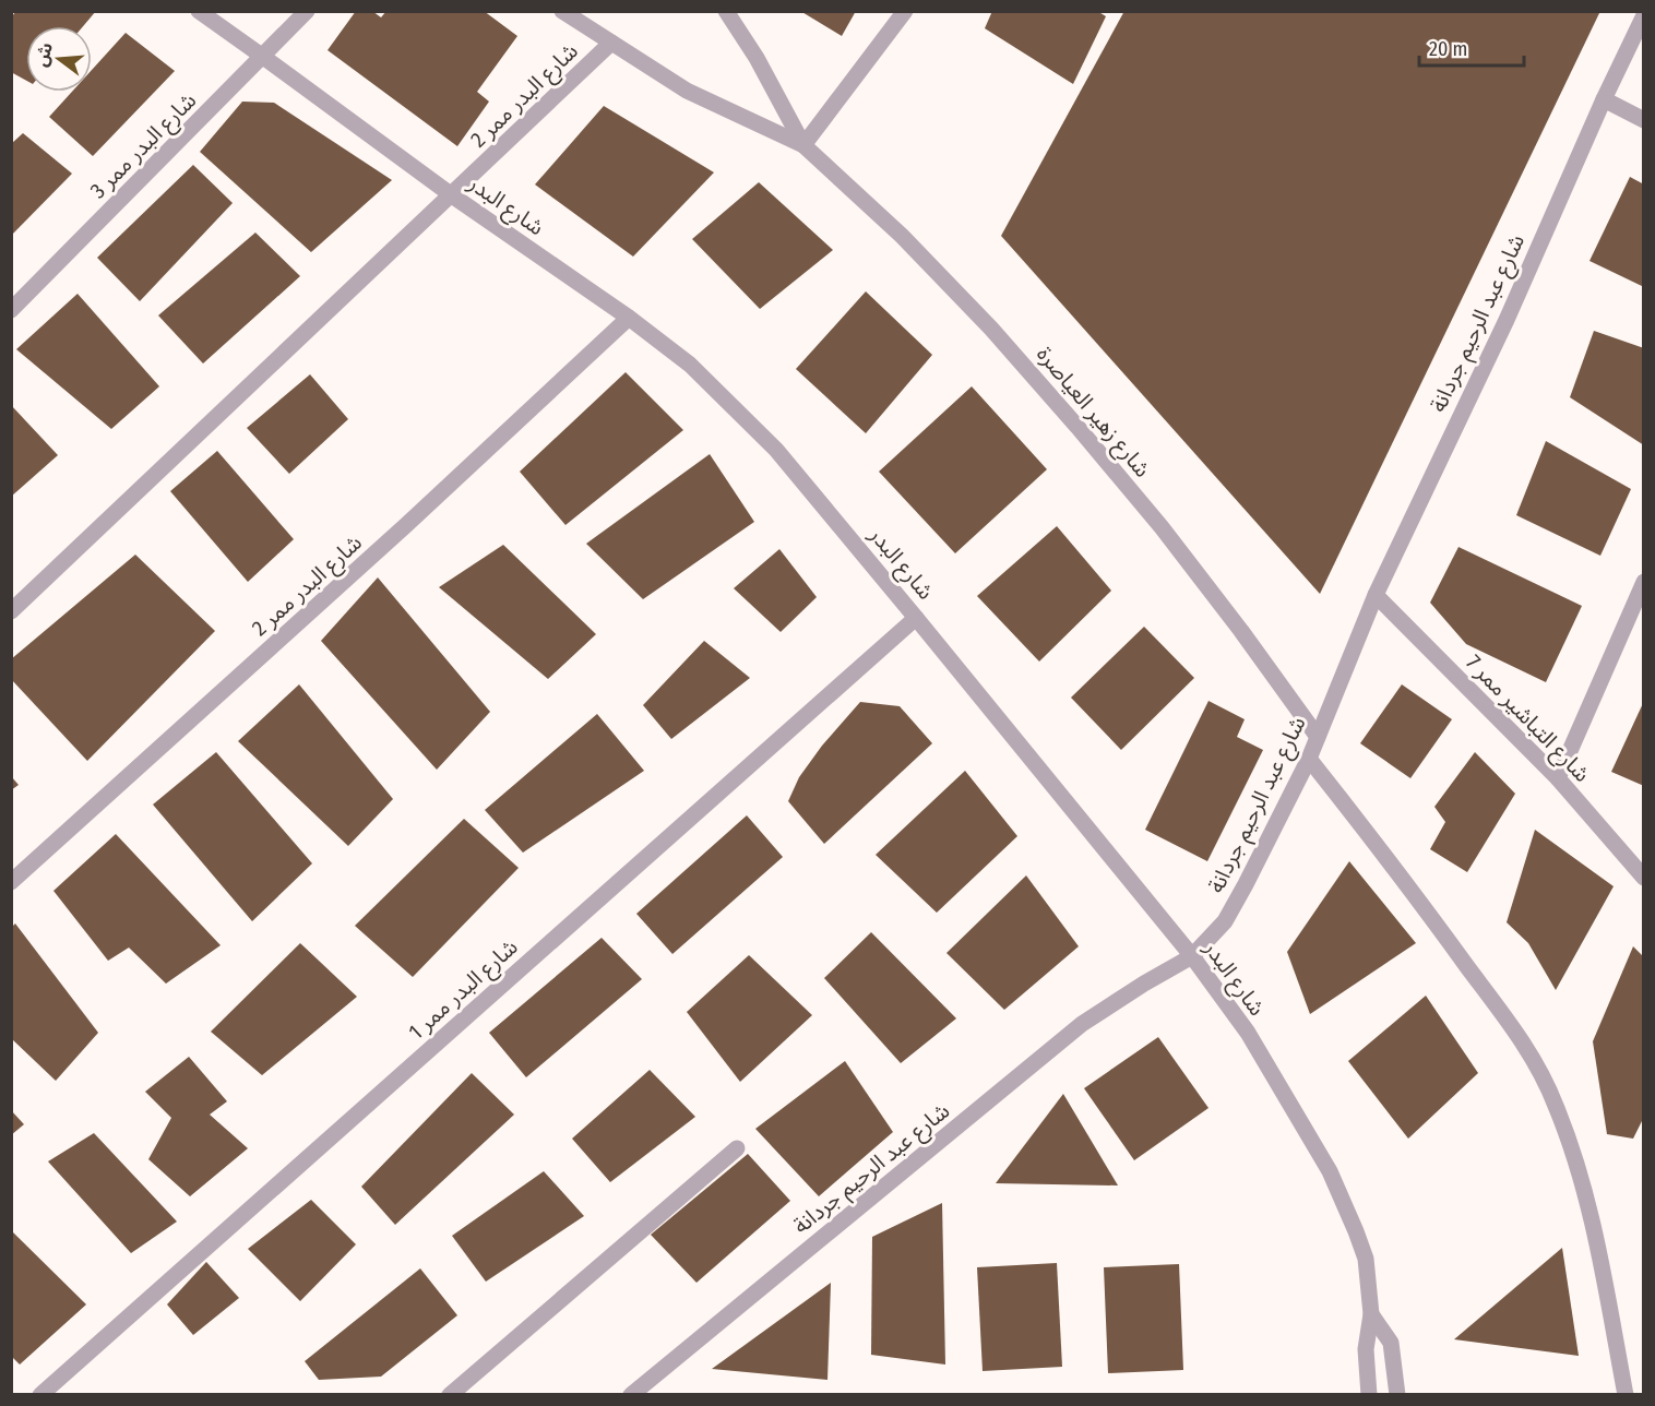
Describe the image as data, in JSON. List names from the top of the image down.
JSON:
{
  "streets": {
    "street": [
      "شارع البدر ممر 2",
      "شارع البدر ممر 3",
      "شارع البدر",
      "شارع عبد الرحيم جردانة",
      "شارع زهير العياصرة",
      "شارع التباشير ممر 7",
      "شارع البدر ممر 1"
    ]
  },
  "crossings": [
    ["شارع البدر ممر 2", "شارع البدر"],
    ["شارع البدر ممر 2", "شارع زهير العياصرة"],
    ["شارع البدر ممر 3", "شارع البدر"],
    ["شارع البدر", "شارع عبد الرحيم جردانة"],
    ["شارع البدر", "شارع البدر ممر 1"],
    ["شارع عبد الرحيم جردانة", "شارع زهير العياصرة"],
    ["شارع عبد الرحيم جردانة", "شارع التباشير ممر 7"]
  ],
  "scale_bar": "20 m",
  "north": "left"
}
